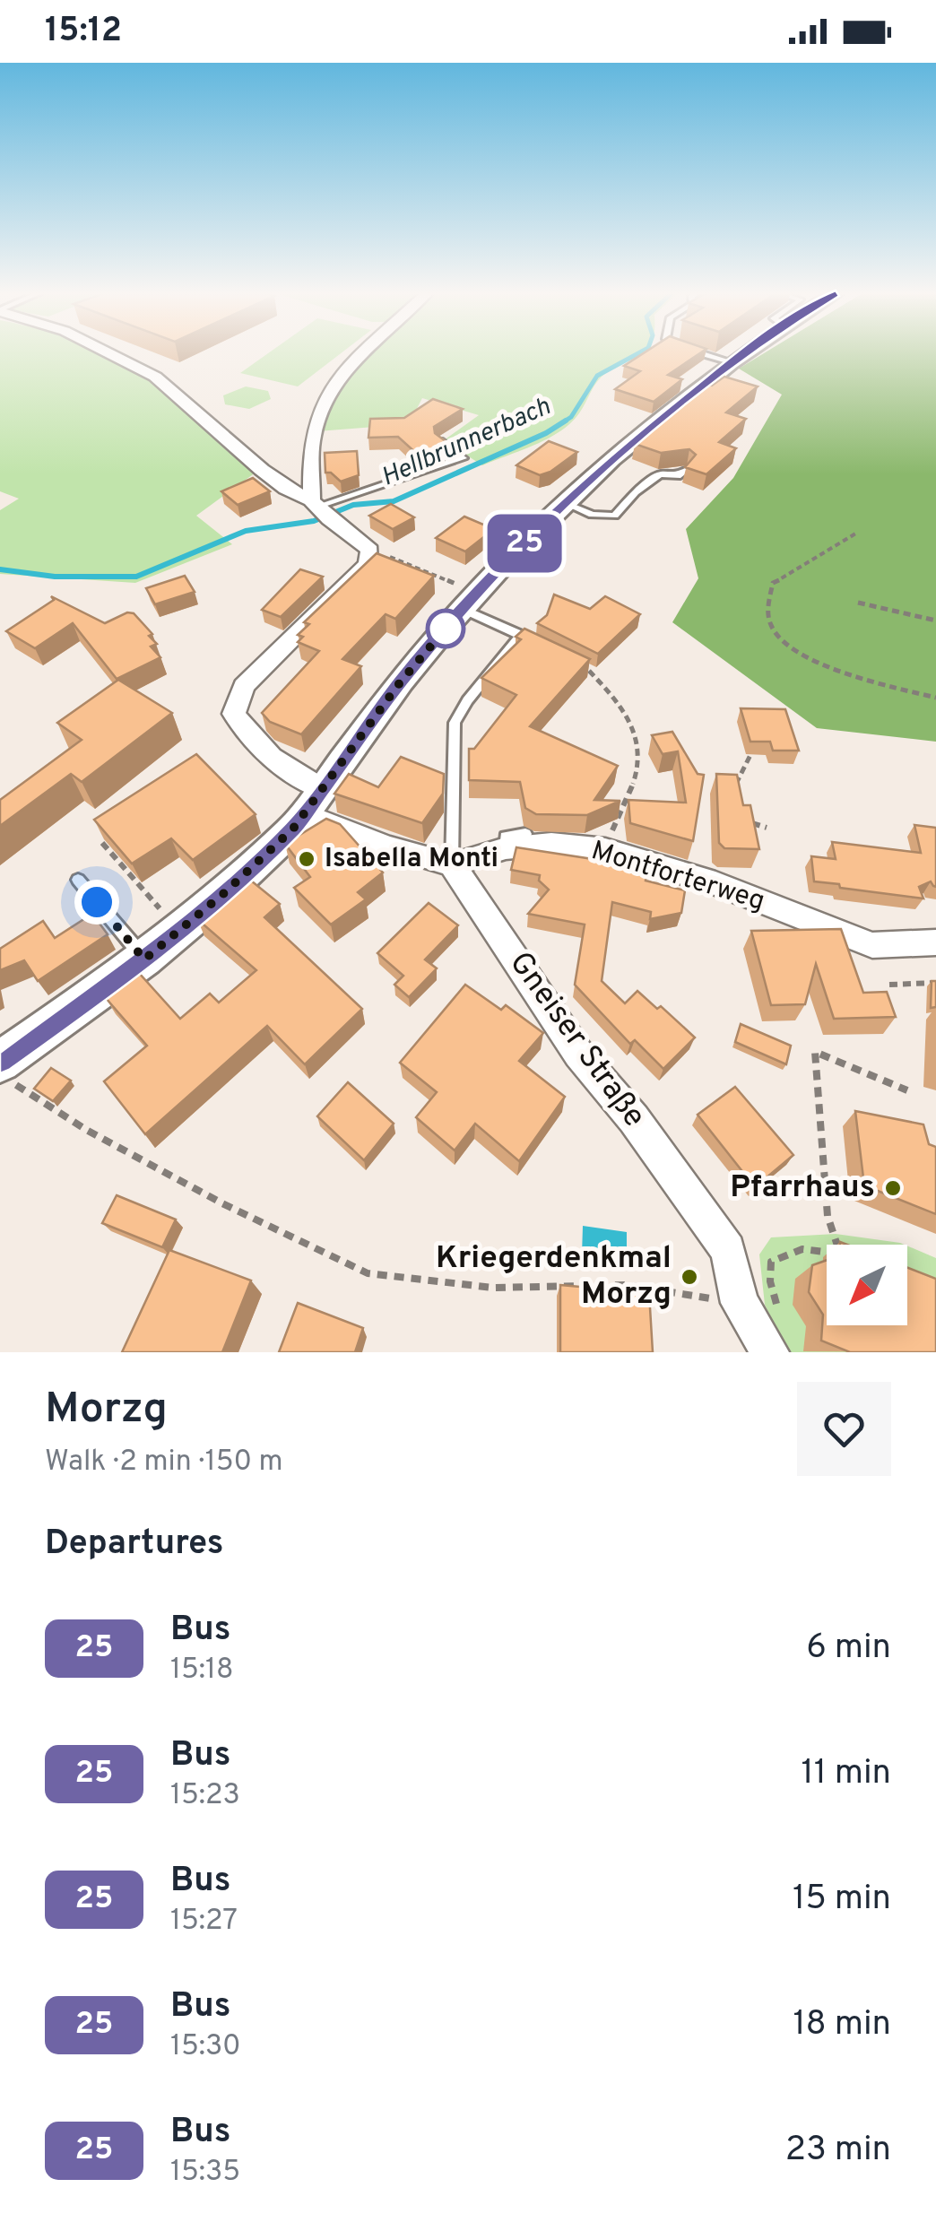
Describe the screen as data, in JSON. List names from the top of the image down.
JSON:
{
  "streets": {
    "street": ["Montforterweg", "Gneiser Straße"]
  },
  "crossings": [
    ["Montforterweg", "Gneiser Straße"]
  ],
  "water": ["Hellbrunnerbach"],
  "places": ["Isabella Monti", "Pfarrhaus", "Kriegerdenkmal Morzg"],
  "lines": ["bus line 25"],
  "north": "bottom left",
  "page": {
    "status": "15:12",
    "on_map": "25",
    "heading": [
      ["Morzg", "Walk · 2 min · 150 m"],
      "Departures"
    ],
    "list": [
      {
        "mark": "25",
        "name": "Bus",
        "note": "15:18",
        "value": "6 min"
      },
      {
        "mark": "25",
        "name": "Bus",
        "note": "15:23",
        "value": "11 min"
      },
      {
        "mark": "25",
        "name": "Bus",
        "note": "15:27",
        "value": "15 min"
      },
      {
        "mark": "25",
        "name": "Bus",
        "note": "15:30",
        "value": "18 min"
      },
      {
        "mark": "25",
        "name": "Bus",
        "note": "15:35",
        "value": "23 min"
      }
    ]
  }
}
